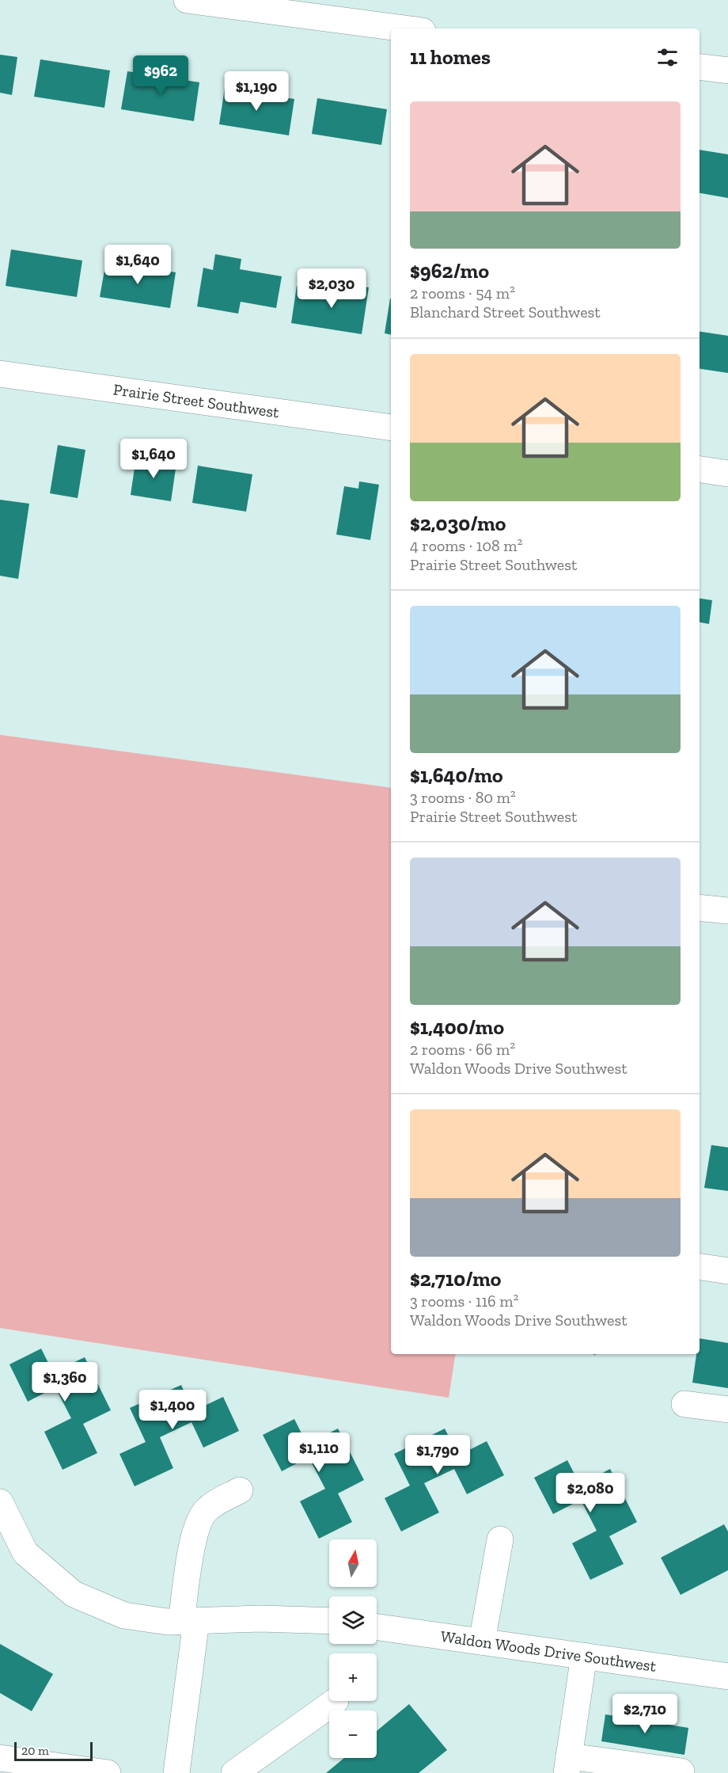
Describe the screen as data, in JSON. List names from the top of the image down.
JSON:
{
  "streets": {
    "street": ["Prairie Street Southwest", "Waldon Woods Drive Southwest"]
  },
  "scale_bar": "20 m",
  "north": "top",
  "page": {
    "heading": "11 homes",
    "price": [
      "$962",
      "$1,190",
      "$1,640",
      "$2,030",
      "$1,640",
      "$1,360",
      "$1,400",
      "$1,110",
      "$1,790",
      "$2,080",
      "$2,710"
    ],
    "list": [
      {
        "name": "$962/mo",
        "note": "2 rooms · 54 m² · Blanchard Street Southwest"
      },
      {
        "name": "$2,030/mo",
        "note": "4 rooms · 108 m² · Prairie Street Southwest"
      },
      {
        "name": "$1,640/mo",
        "note": "3 rooms · 80 m² · Prairie Street Southwest"
      },
      {
        "name": "$1,400/mo",
        "note": "2 rooms · 66 m² · Waldon Woods Drive Southwest"
      },
      {
        "name": "$2,710/mo",
        "note": "3 rooms · 116 m² · Waldon Woods Drive Southwest"
      }
    ],
    "map_buttons": ["+", "−"],
    "scale": "20 m"
  }
}
